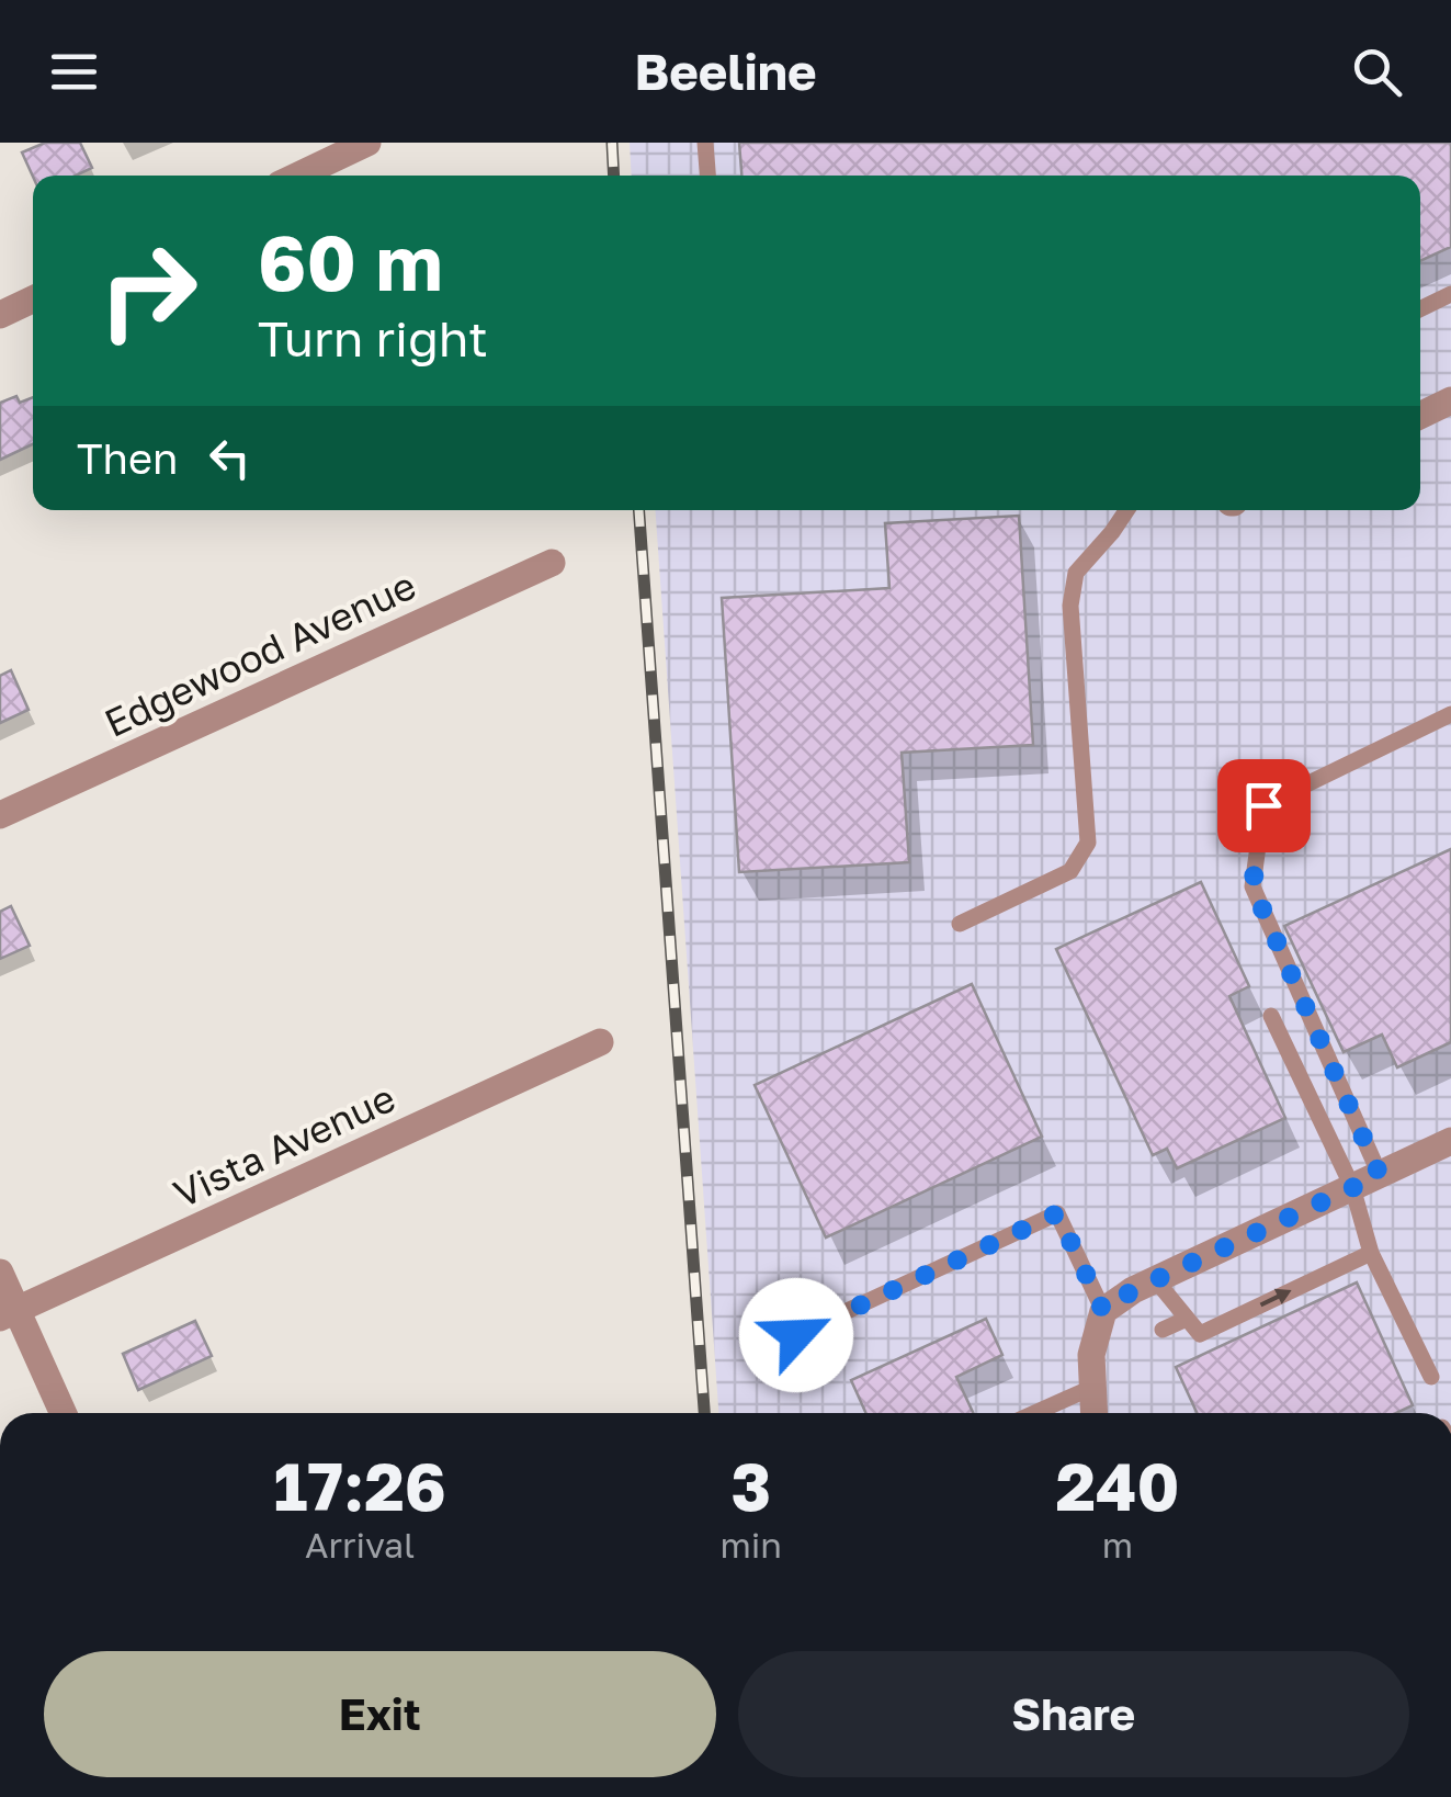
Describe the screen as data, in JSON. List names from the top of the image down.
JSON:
{
  "streets": {
    "street": ["Edgewood Avenue", "Vista Avenue"]
  },
  "page": {
    "header": "Beeline",
    "turn": ["60 m", "Turn right"],
    "then": "Then",
    "eta": [
      "17:26",
      "Arrival",
      "3",
      "min",
      "240",
      "m"
    ],
    "buttons": ["Exit", "Share"]
  }
}
